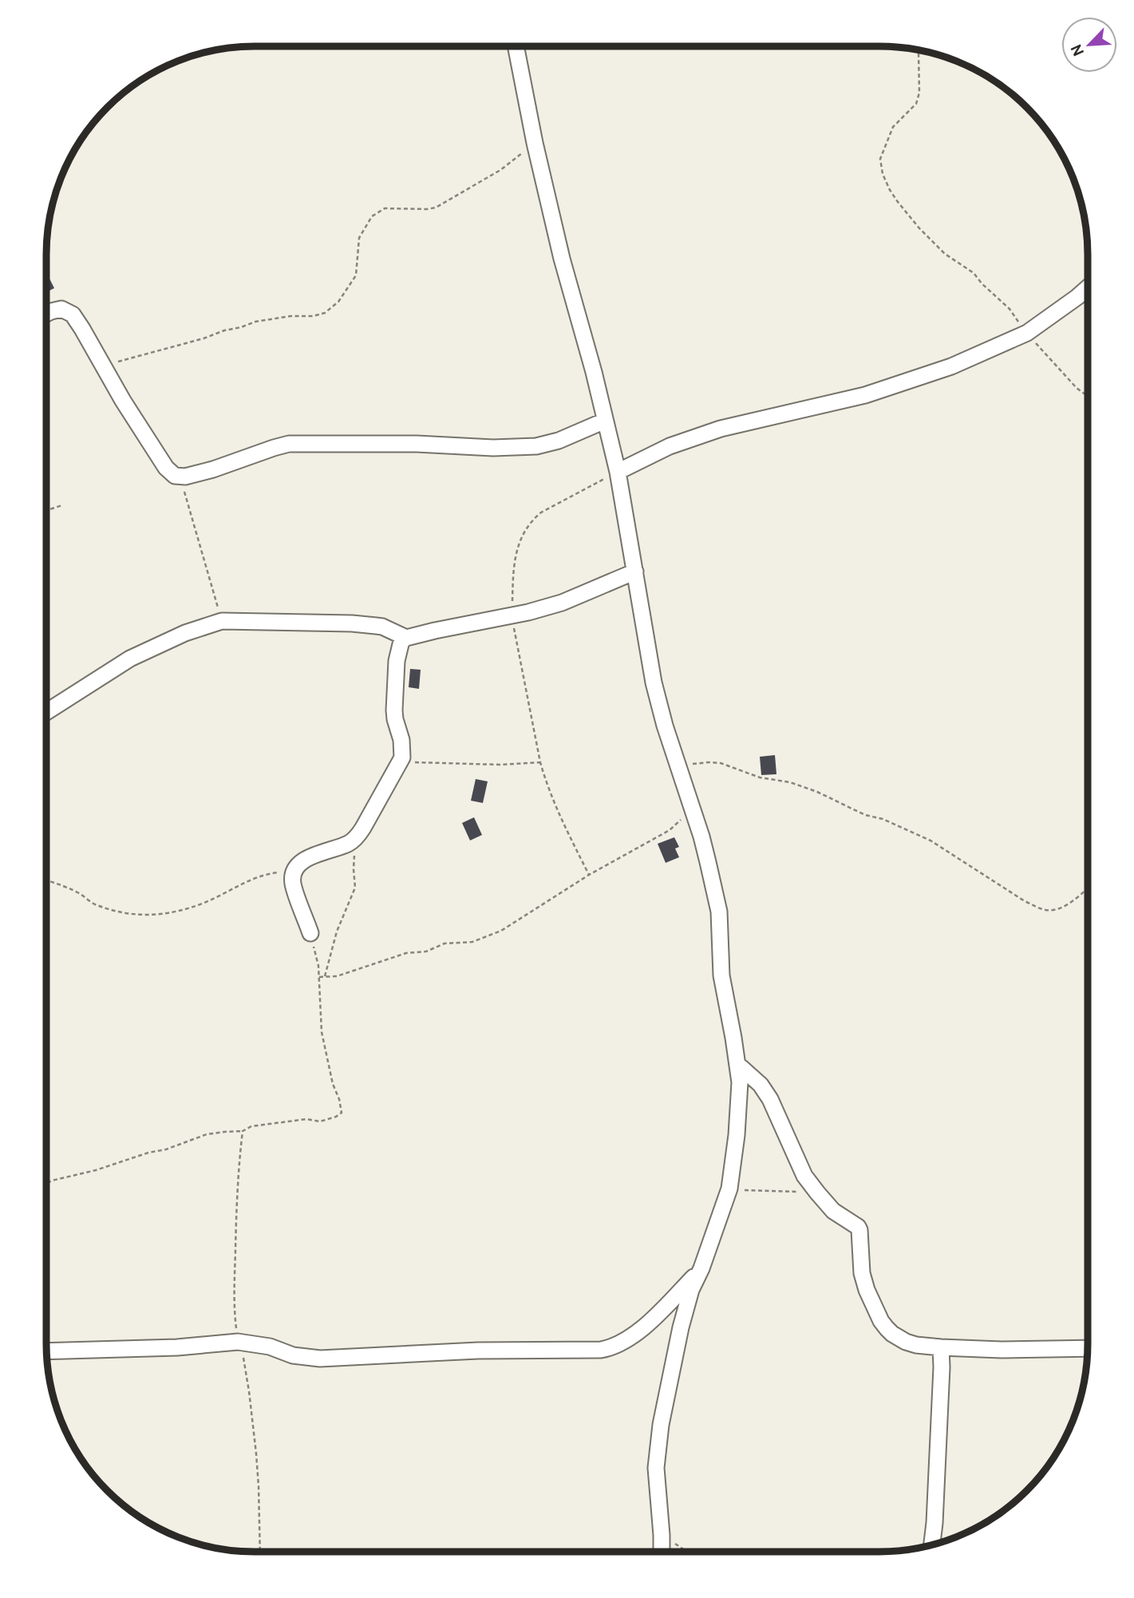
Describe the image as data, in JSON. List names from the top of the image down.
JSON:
{
  "north": "bottom left"
}
